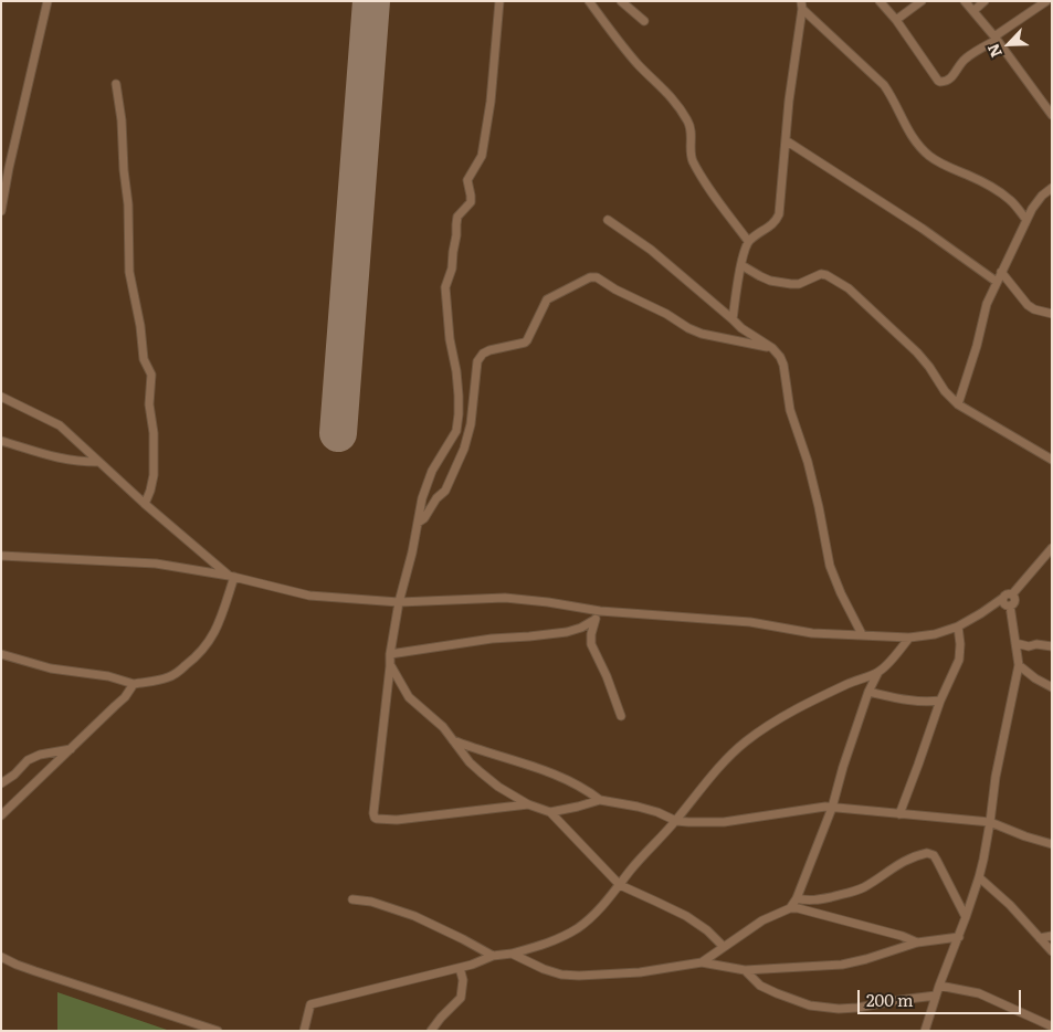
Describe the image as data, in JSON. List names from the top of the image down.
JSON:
{
  "scale_bar": "200 m",
  "north": "bottom left"
}
